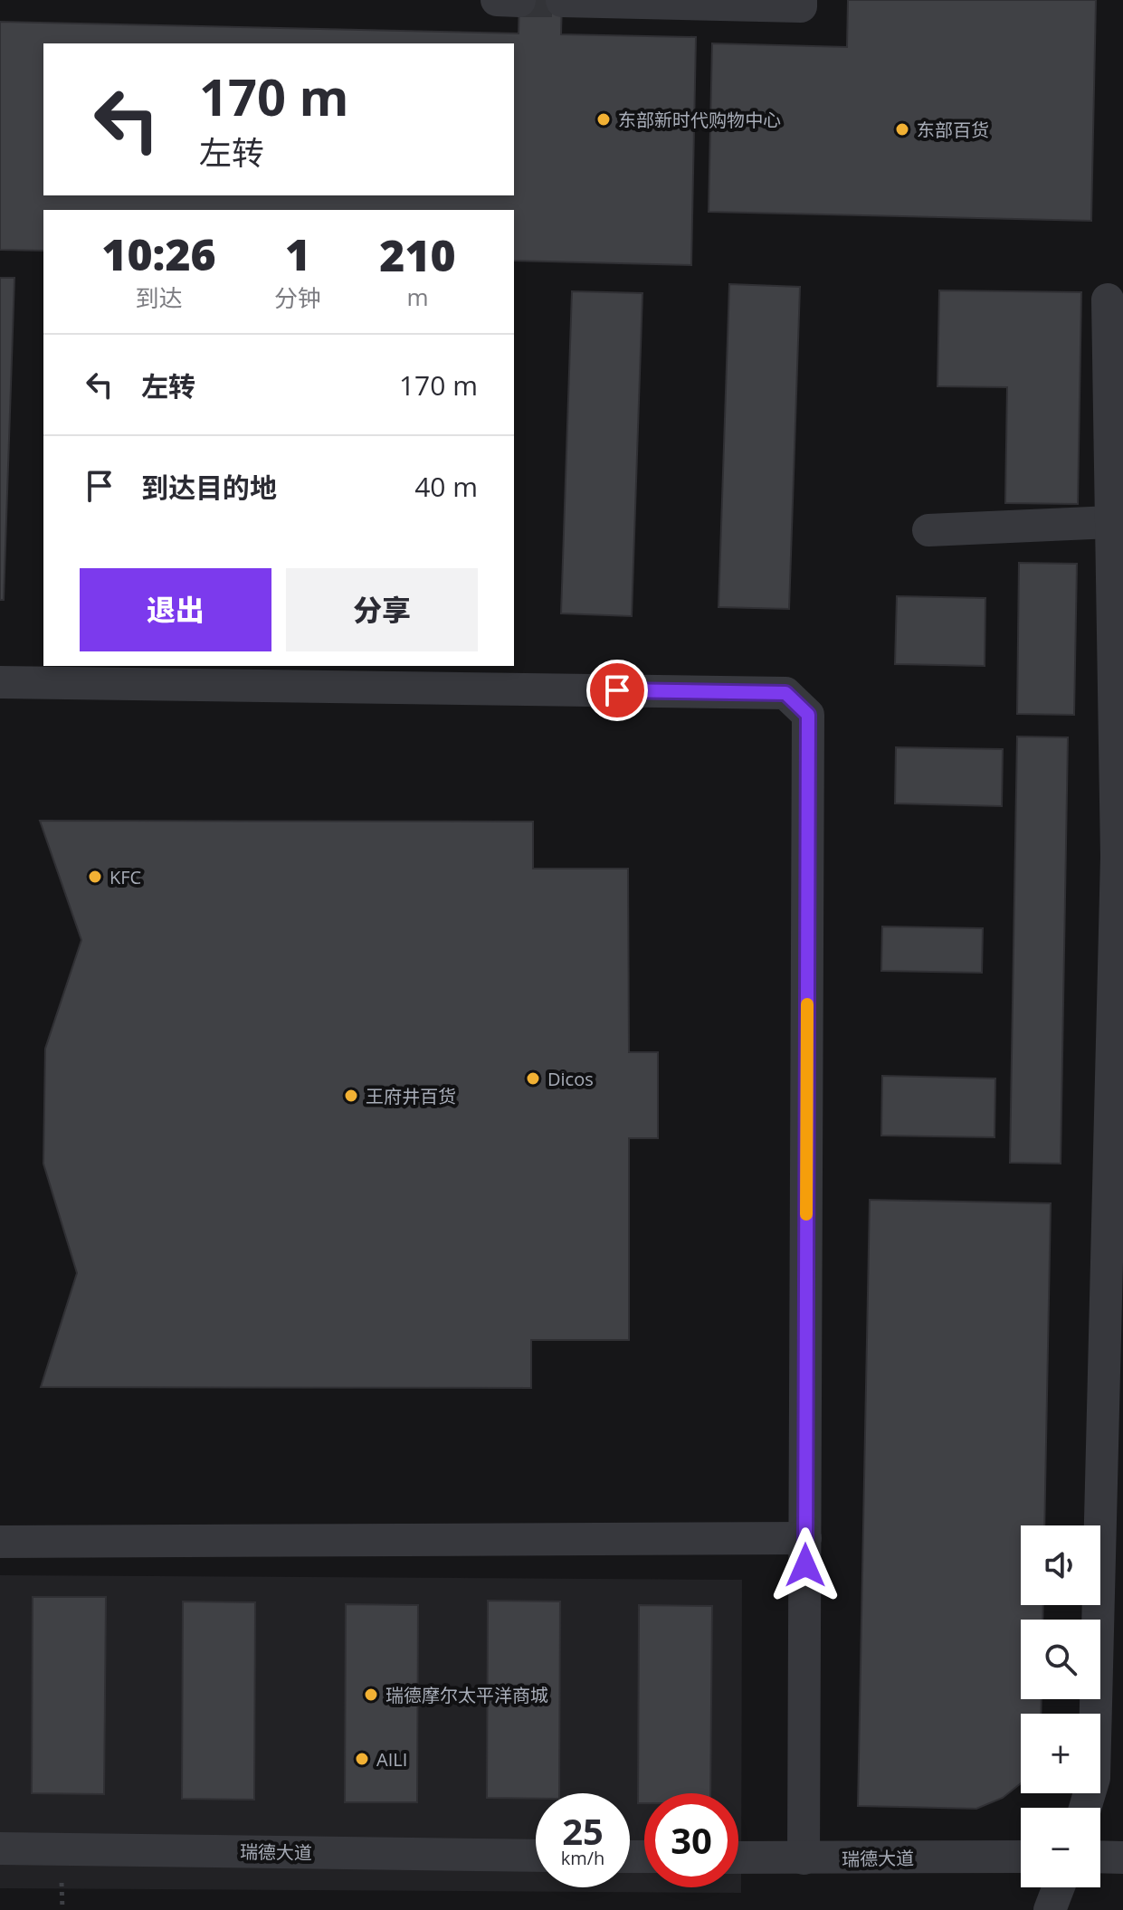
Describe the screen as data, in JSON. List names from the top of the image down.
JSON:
{
  "streets": {
    "street": ["瑞德大道"]
  },
  "places": [
    "东部新时代购物中心",
    "东部百货",
    "KFC",
    "Dicos",
    "王府井百货",
    "瑞德摩尔太平洋商城",
    "AILI"
  ],
  "page": {
    "turn": ["170 m", "左转"],
    "eta": [
      "10:26",
      "到达",
      "1",
      "分钟",
      "210",
      "m"
    ],
    "list": [
      {
        "name": "左转",
        "value": "170 m"
      },
      {
        "name": "到达目的地",
        "value": "40 m"
      }
    ],
    "buttons": ["退出", "分享"],
    "map_buttons": ["+", "−"],
    "speed": "25 km/h",
    "limit": "30"
  }
}
